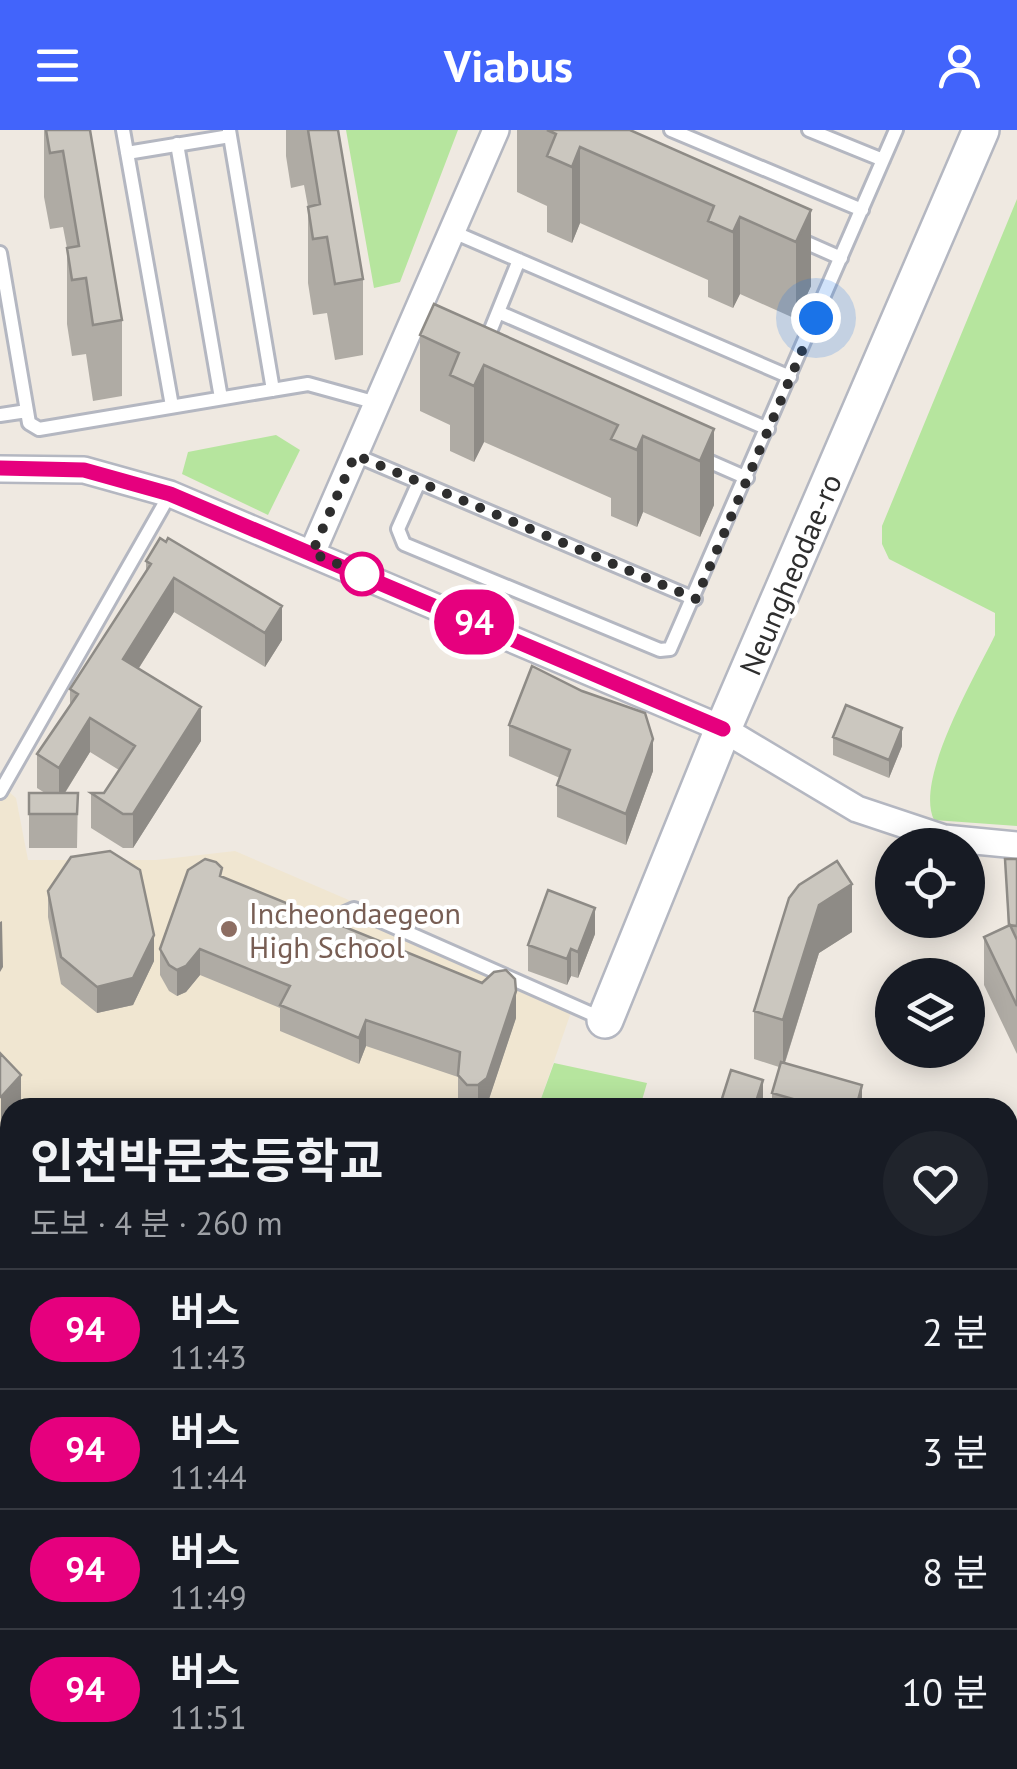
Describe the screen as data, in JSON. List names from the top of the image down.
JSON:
{
  "streets": {
    "main road": ["Neungheodae-ro"]
  },
  "places": ["Incheondaegeon High School"],
  "lines": ["bus line 94"],
  "page": {
    "header": "Viabus",
    "on_map": "94",
    "heading": ["인천박문초등학교", "도보 · 4 분 · 260 m"],
    "list": [
      {
        "mark": "94",
        "name": "버스",
        "note": "11:43",
        "value": "2 분"
      },
      {
        "mark": "94",
        "name": "버스",
        "note": "11:44",
        "value": "3 분"
      },
      {
        "mark": "94",
        "name": "버스",
        "note": "11:49",
        "value": "8 분"
      },
      {
        "mark": "94",
        "name": "버스",
        "note": "11:51",
        "value": "10 분"
      }
    ]
  }
}
